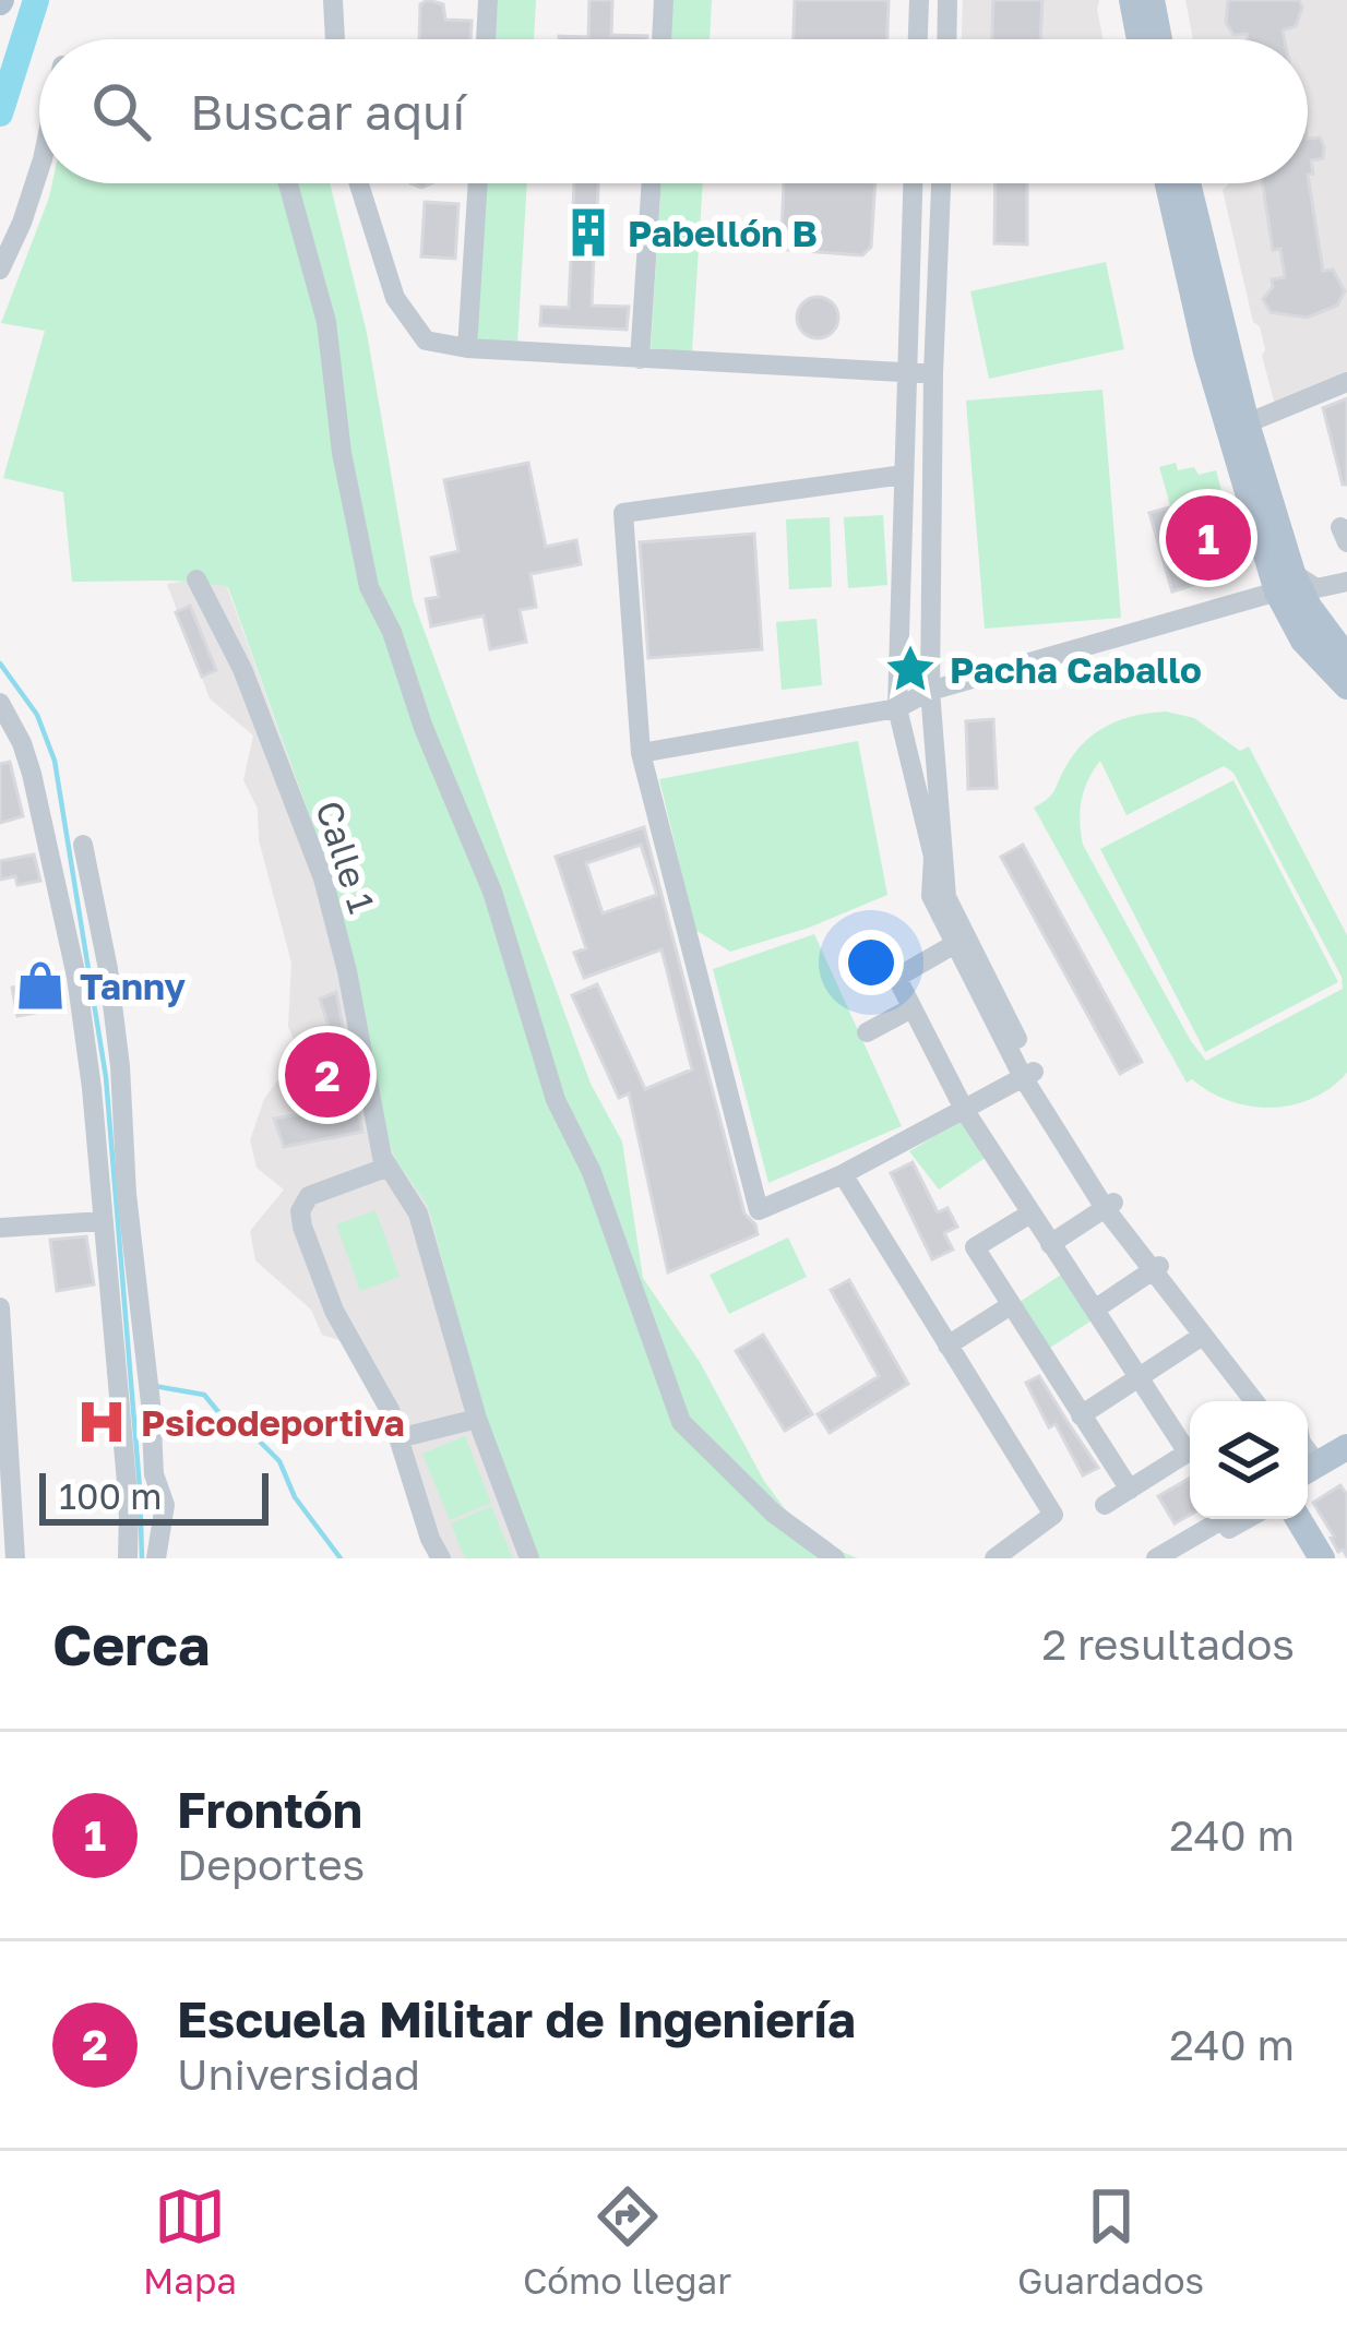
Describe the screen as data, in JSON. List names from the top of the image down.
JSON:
{
  "streets": {
    "street": ["Calle 1"]
  },
  "places": {
    "building": ["Pabellón B"],
    "place": ["Pacha Caballo"],
    "shop": ["Tanny"],
    "hospital": ["Psicodeportiva"]
  },
  "scale_bar": "100 m",
  "page": {
    "search": "Buscar aquí",
    "pins": ["1", "2"],
    "scale": "100 m",
    "heading": ["Cerca", "2 resultados"],
    "list": [
      {
        "mark": "1",
        "name": "Frontón",
        "note": "Deportes",
        "value": "240 m"
      },
      {
        "mark": "2",
        "name": "Escuela Militar de Ingeniería",
        "note": "Universidad",
        "value": "240 m"
      }
    ],
    "nav": ["Mapa", "Cómo llegar", "Guardados"]
  }
}
